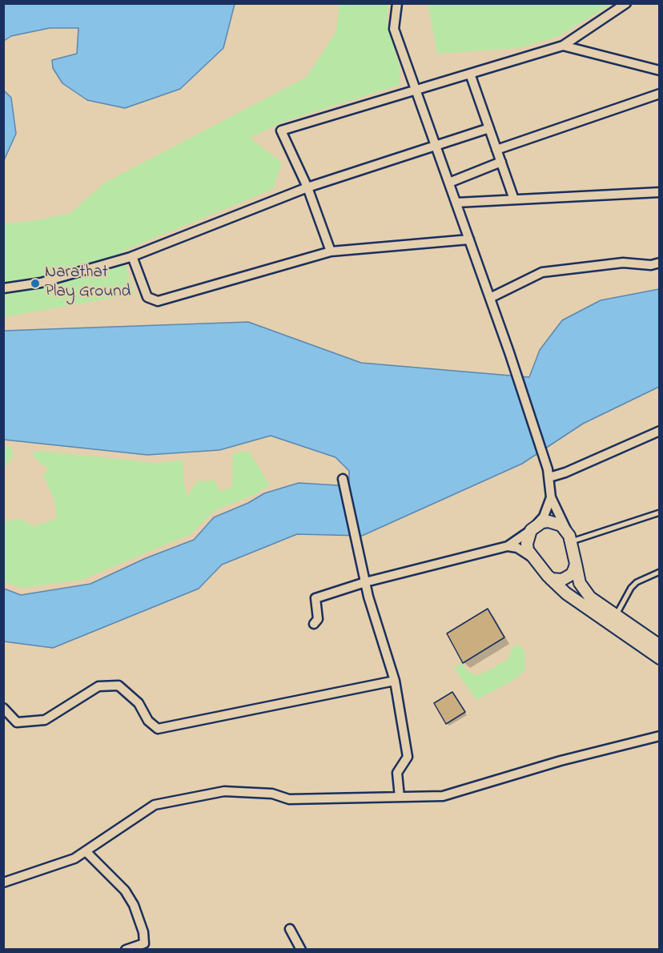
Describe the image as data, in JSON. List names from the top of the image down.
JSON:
{
  "places": ["Narathat Play Ground"]
}
